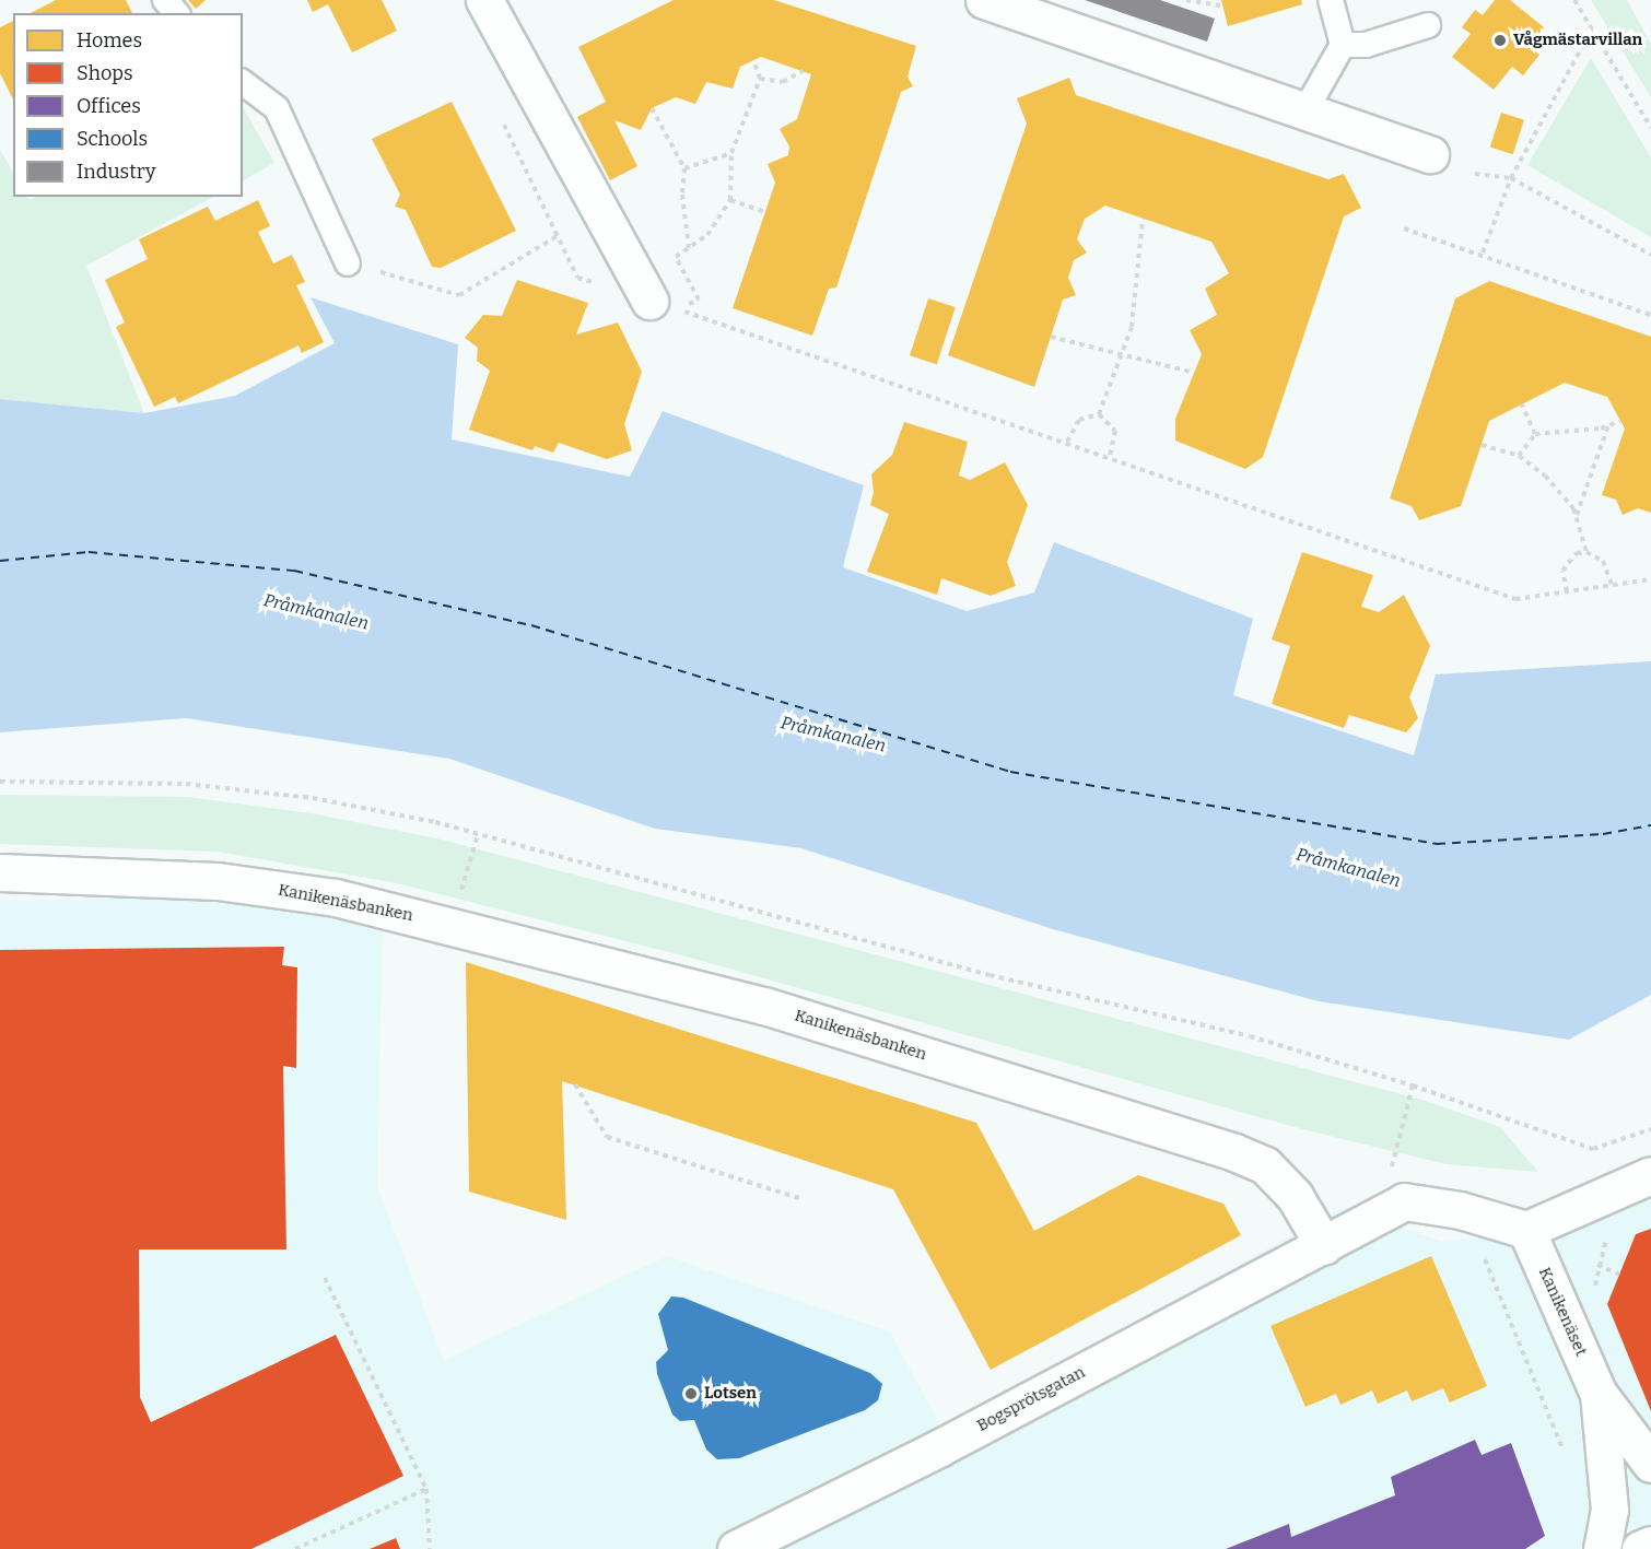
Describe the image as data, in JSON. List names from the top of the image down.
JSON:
{
  "streets": {
    "street": ["Kanikenäsbanken", "Kanikenäset", "Bogsprötsgatan"]
  },
  "crossings": [
    ["Kanikenäsbanken", "Bogsprötsgatan"]
  ],
  "water": ["Pråmkanalen"],
  "places": ["Vågmästarvillan", "Lotsen"],
  "legend": [
    "Homes",
    "Shops",
    "Offices",
    "Schools",
    "Industry"
  ]
}
